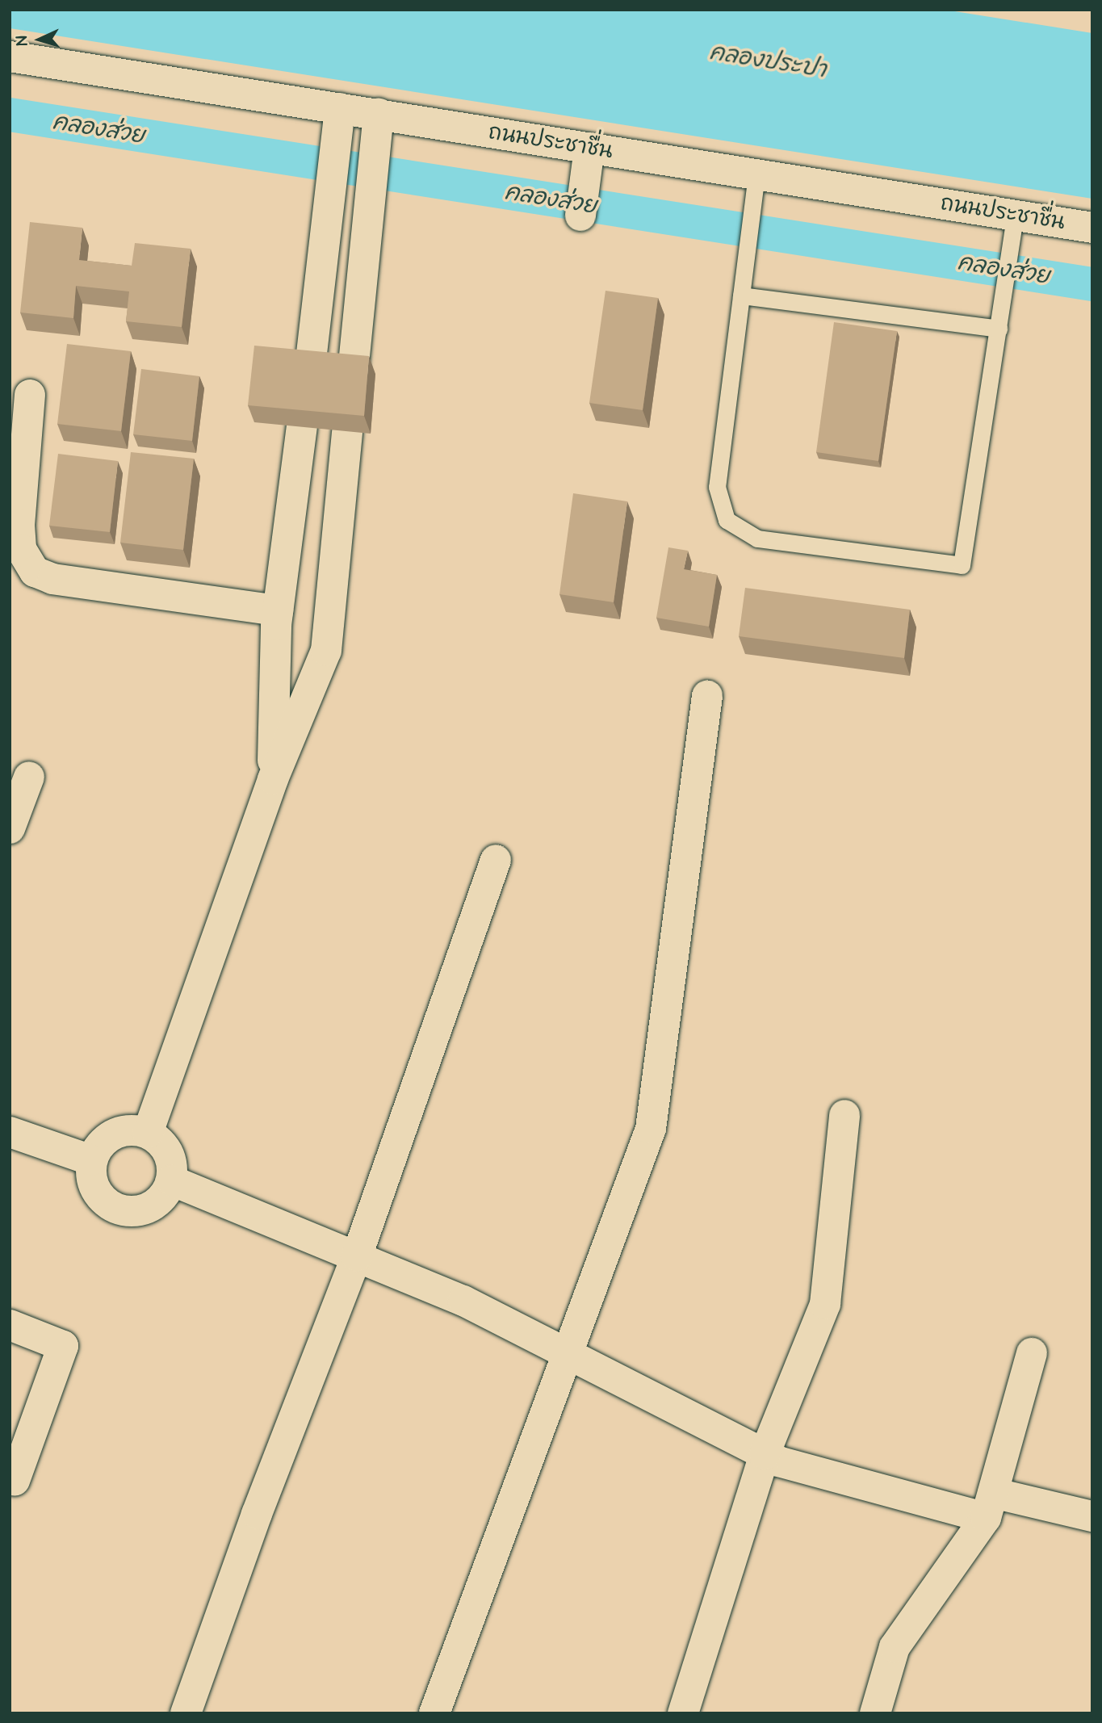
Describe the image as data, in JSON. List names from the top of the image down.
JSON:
{
  "streets": {
    "street": ["ถนนประชาชื่น"]
  },
  "water": ["คลองประปา", "คลองส่วย"],
  "north": "left"
}
